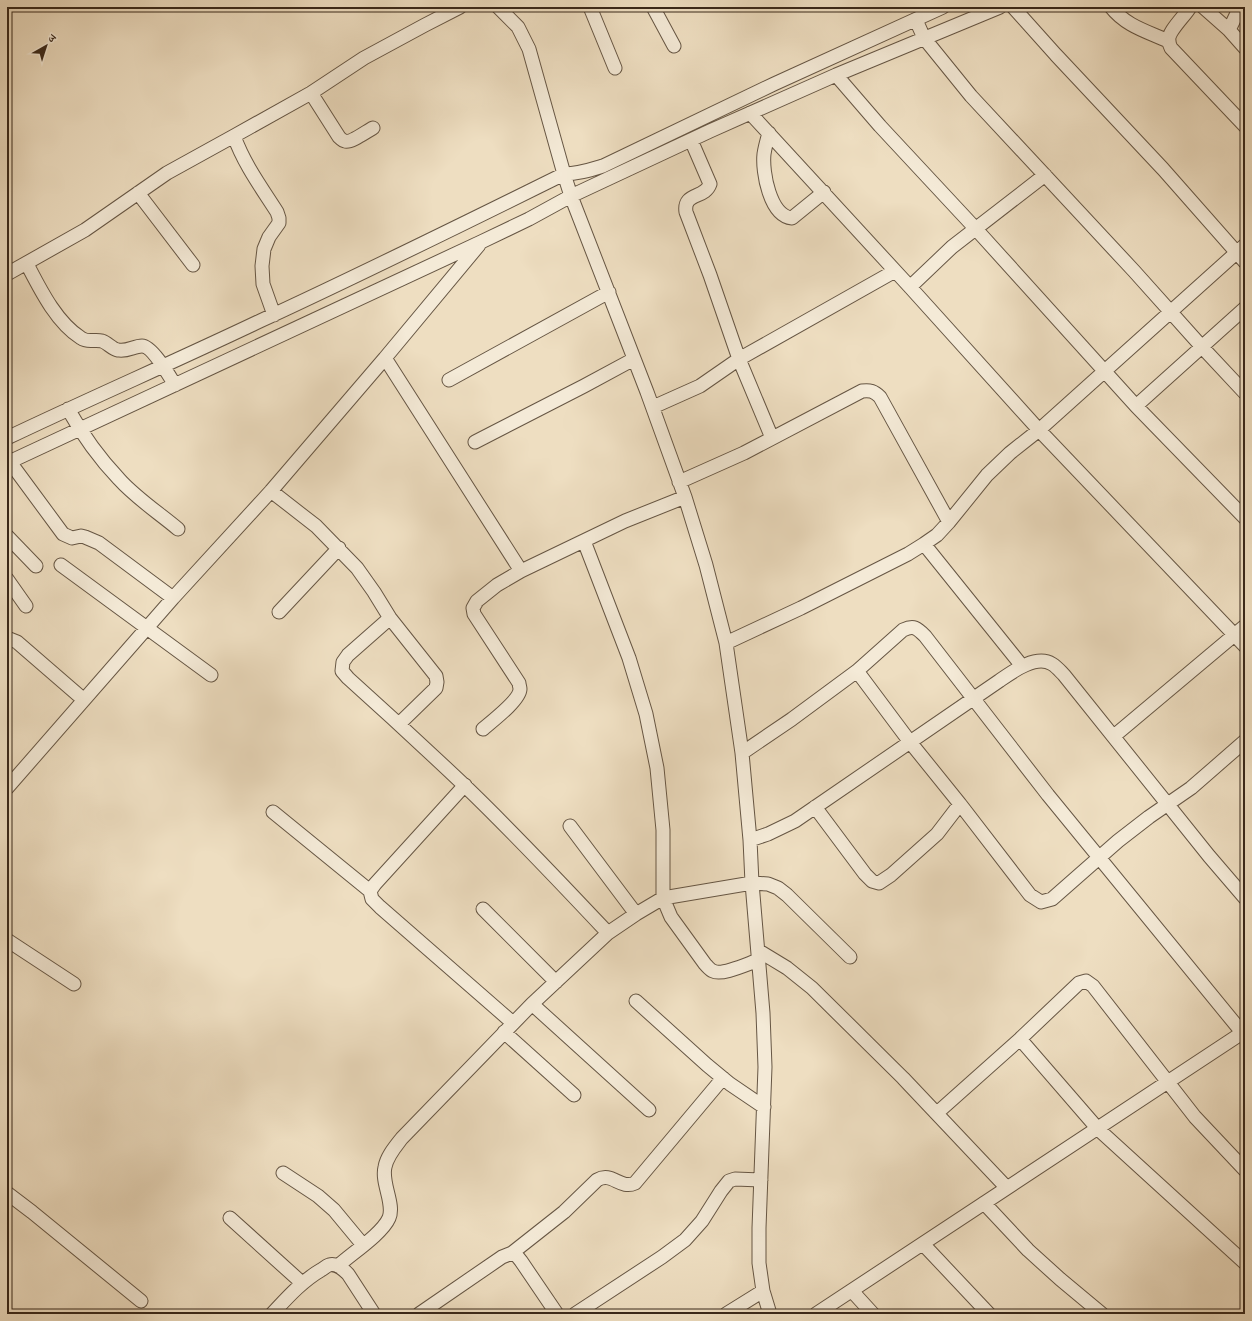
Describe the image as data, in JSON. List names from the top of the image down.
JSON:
{
  "north": "top right"
}
